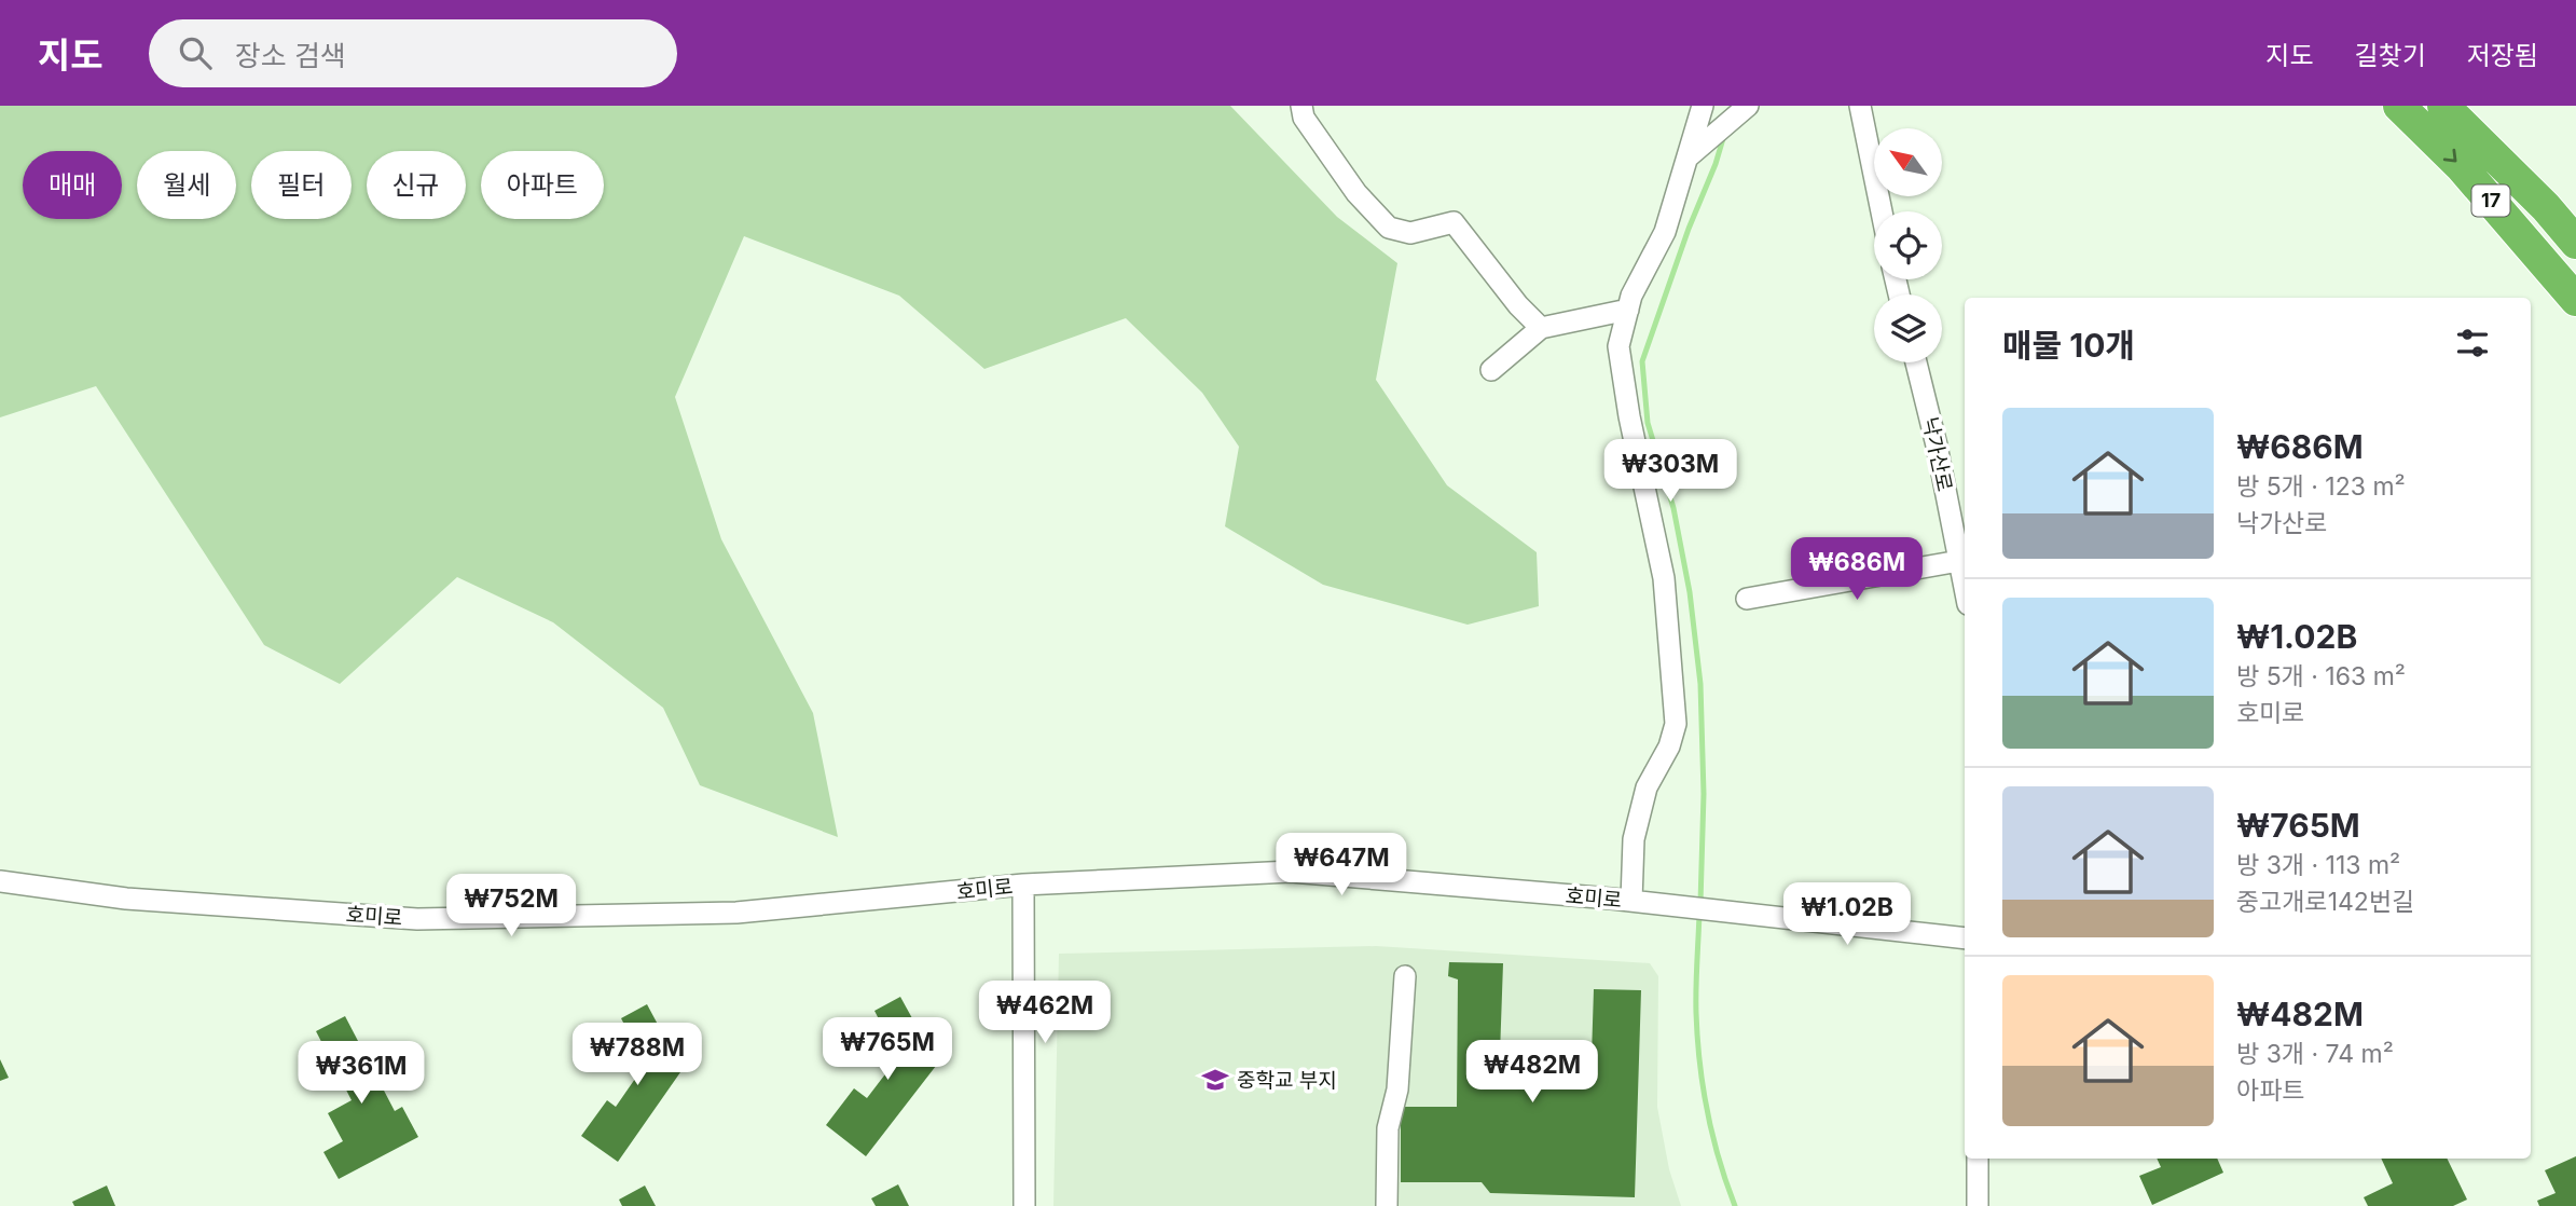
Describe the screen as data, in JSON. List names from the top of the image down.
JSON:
{
  "streets": {
    "highway": ["17"],
    "street": ["낙가산로", "호미로"]
  },
  "places": {
    "school or university": ["중학교 부지"]
  },
  "north": "top left",
  "page": {
    "header": "지도",
    "search": "장소 검색",
    "nav": ["지도", "길찾기", "저장됨"],
    "chip": [
      "매매",
      "월세",
      "필터",
      "신규",
      "아파트"
    ],
    "heading": "매물 10개",
    "list": [
      {
        "name": "₩686M",
        "note": "방 5개 · 123 m² · 낙가산로"
      },
      {
        "name": "₩1.02B",
        "note": "방 5개 · 163 m² · 호미로"
      },
      {
        "name": "₩765M",
        "note": "방 3개 · 113 m² · 중고개로142번길"
      },
      {
        "name": "₩482M",
        "note": "방 3개 · 74 m² · 아파트"
      }
    ],
    "price": [
      "₩303M",
      "₩686M",
      "₩647M",
      "₩752M",
      "₩1.02B",
      "₩462M",
      "₩765M",
      "₩788M",
      "₩482M",
      "₩361M"
    ]
  }
}
